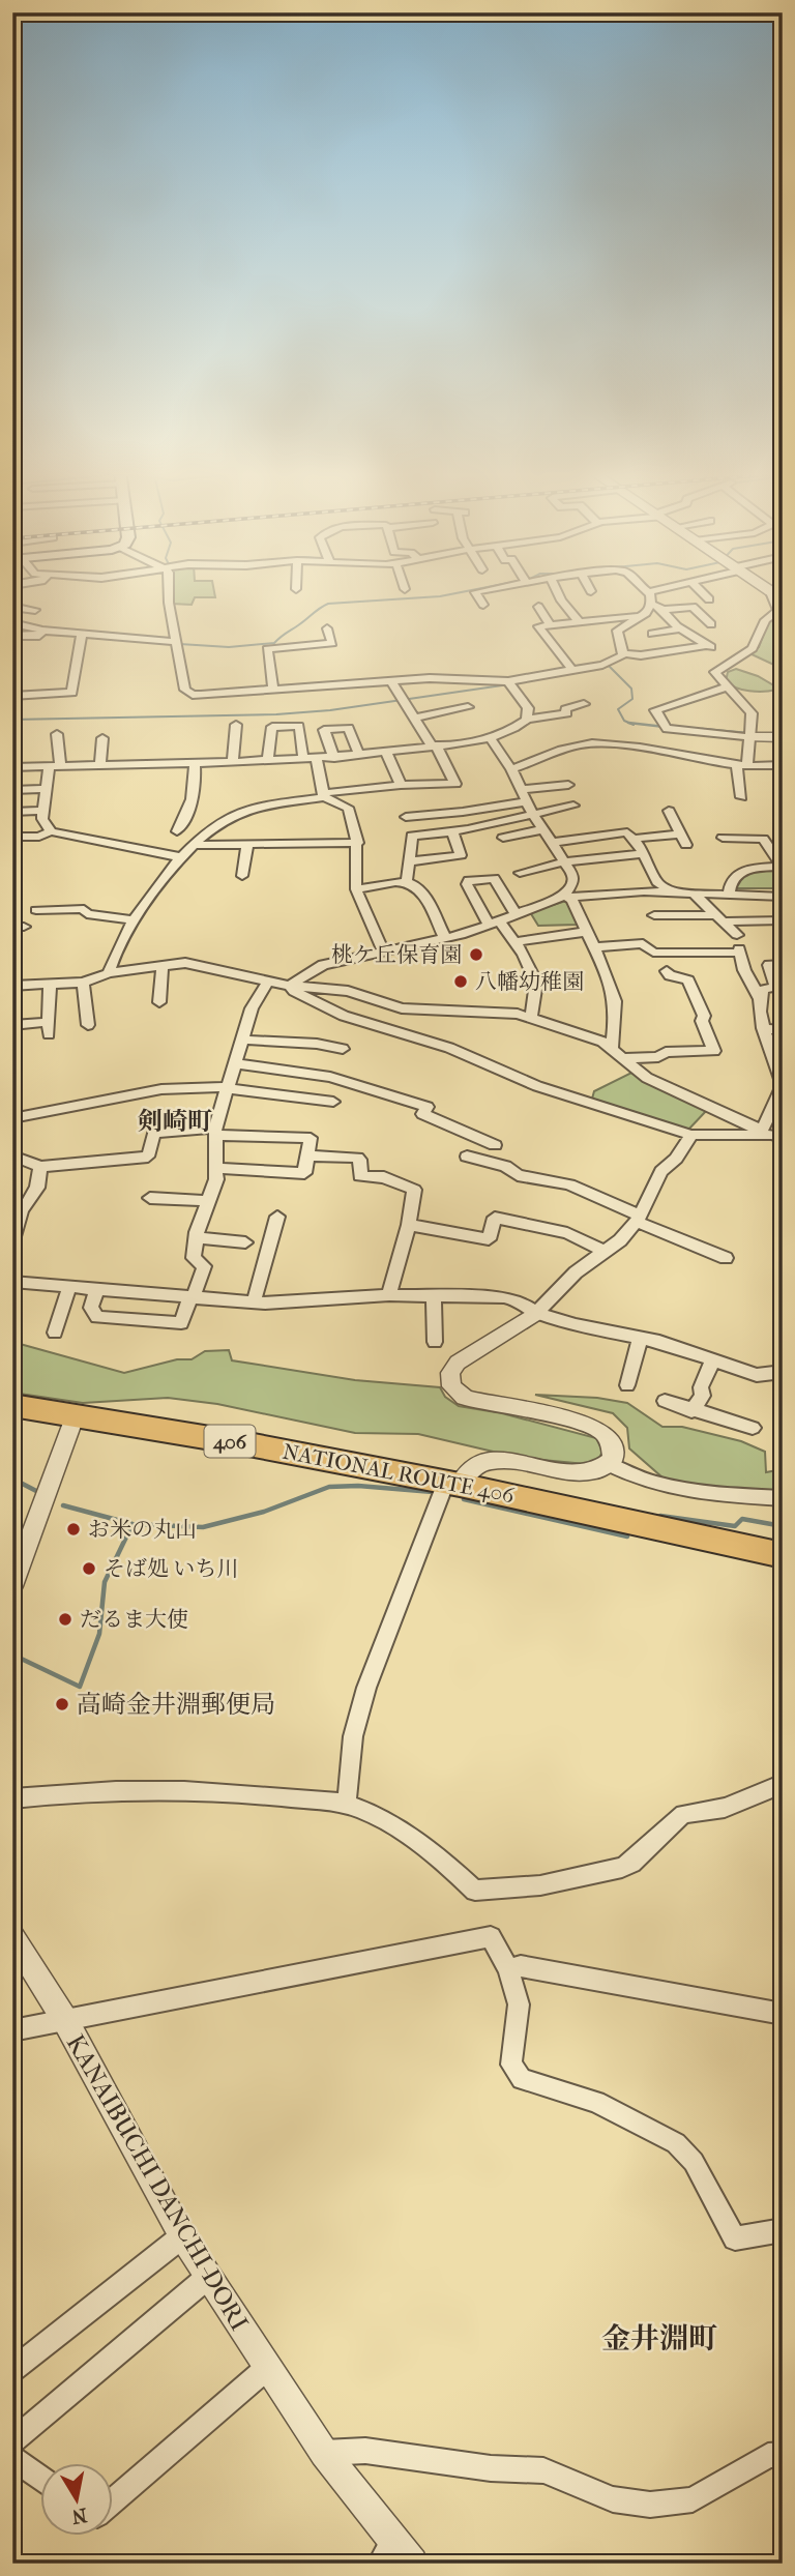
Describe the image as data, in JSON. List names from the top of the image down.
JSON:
{
  "streets": {
    "highway": ["406", "NATIONAL ROUTE 406"],
    "street": ["KANAIBUCHI DANCHI-DORI"]
  },
  "districts": ["剣崎町", "金井淵町"],
  "places": [
    "桃ケ丘保育園",
    "八幡幼稚園",
    "お米の丸山",
    "そば処 いち川",
    "だるま大使",
    "高崎金井淵郵便局"
  ],
  "north": "bottom"
}
